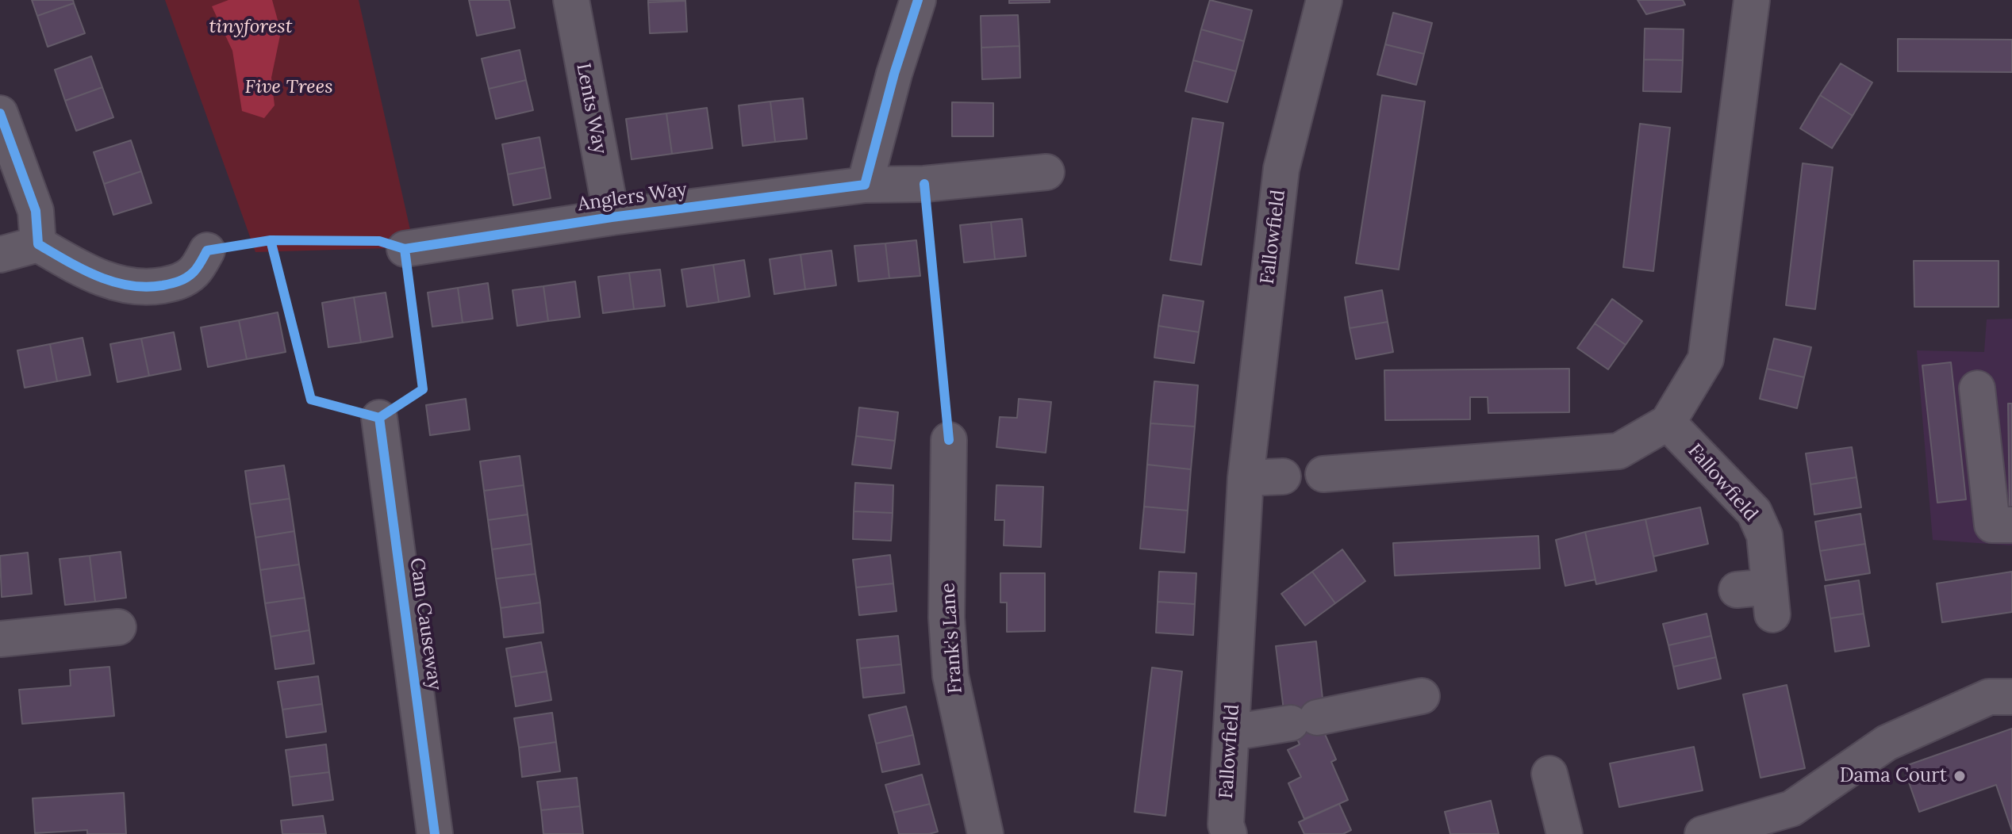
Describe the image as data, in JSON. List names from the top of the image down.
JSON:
{
  "streets": {
    "street": [
      "Lents Way",
      "Anglers Way",
      "Fallowfield",
      "Cam Causeway",
      "Frank's Lane"
    ]
  },
  "crossings": [
    ["Lents Way", "Anglers Way"]
  ],
  "parks": ["tinyforest", "Five Trees"],
  "places": ["Dama Court"]
}
